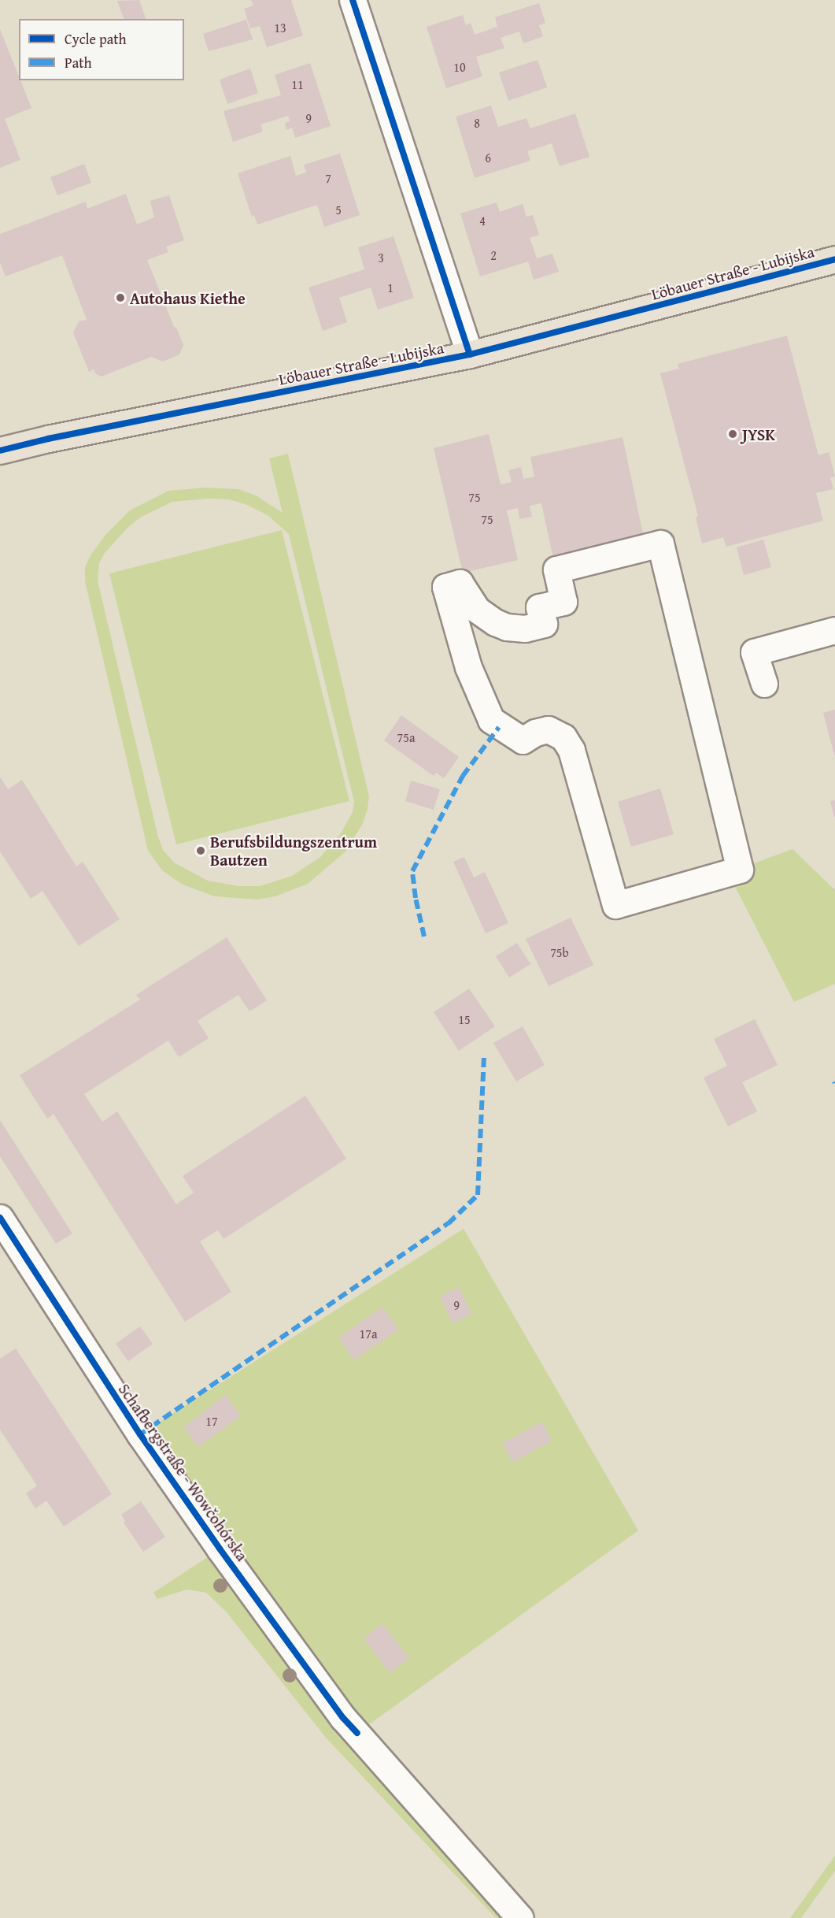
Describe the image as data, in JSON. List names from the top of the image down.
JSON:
{
  "streets": {
    "main road": ["Löbauer Straße - Lubijska"],
    "street": ["Schafbergstraße - Wowčohórska"]
  },
  "places": ["Autohaus Kiethe", "JYSK", "Berufsbildungszentrum Bautzen"],
  "house_numbers": [
    "13",
    "10",
    "11",
    "9",
    "8",
    "6",
    "7",
    "5",
    "4",
    "2",
    "3",
    "1",
    "75",
    "75",
    "75a",
    "75b",
    "15",
    "9",
    "17a",
    "17"
  ],
  "legend": ["Cycle path", "Path"]
}
